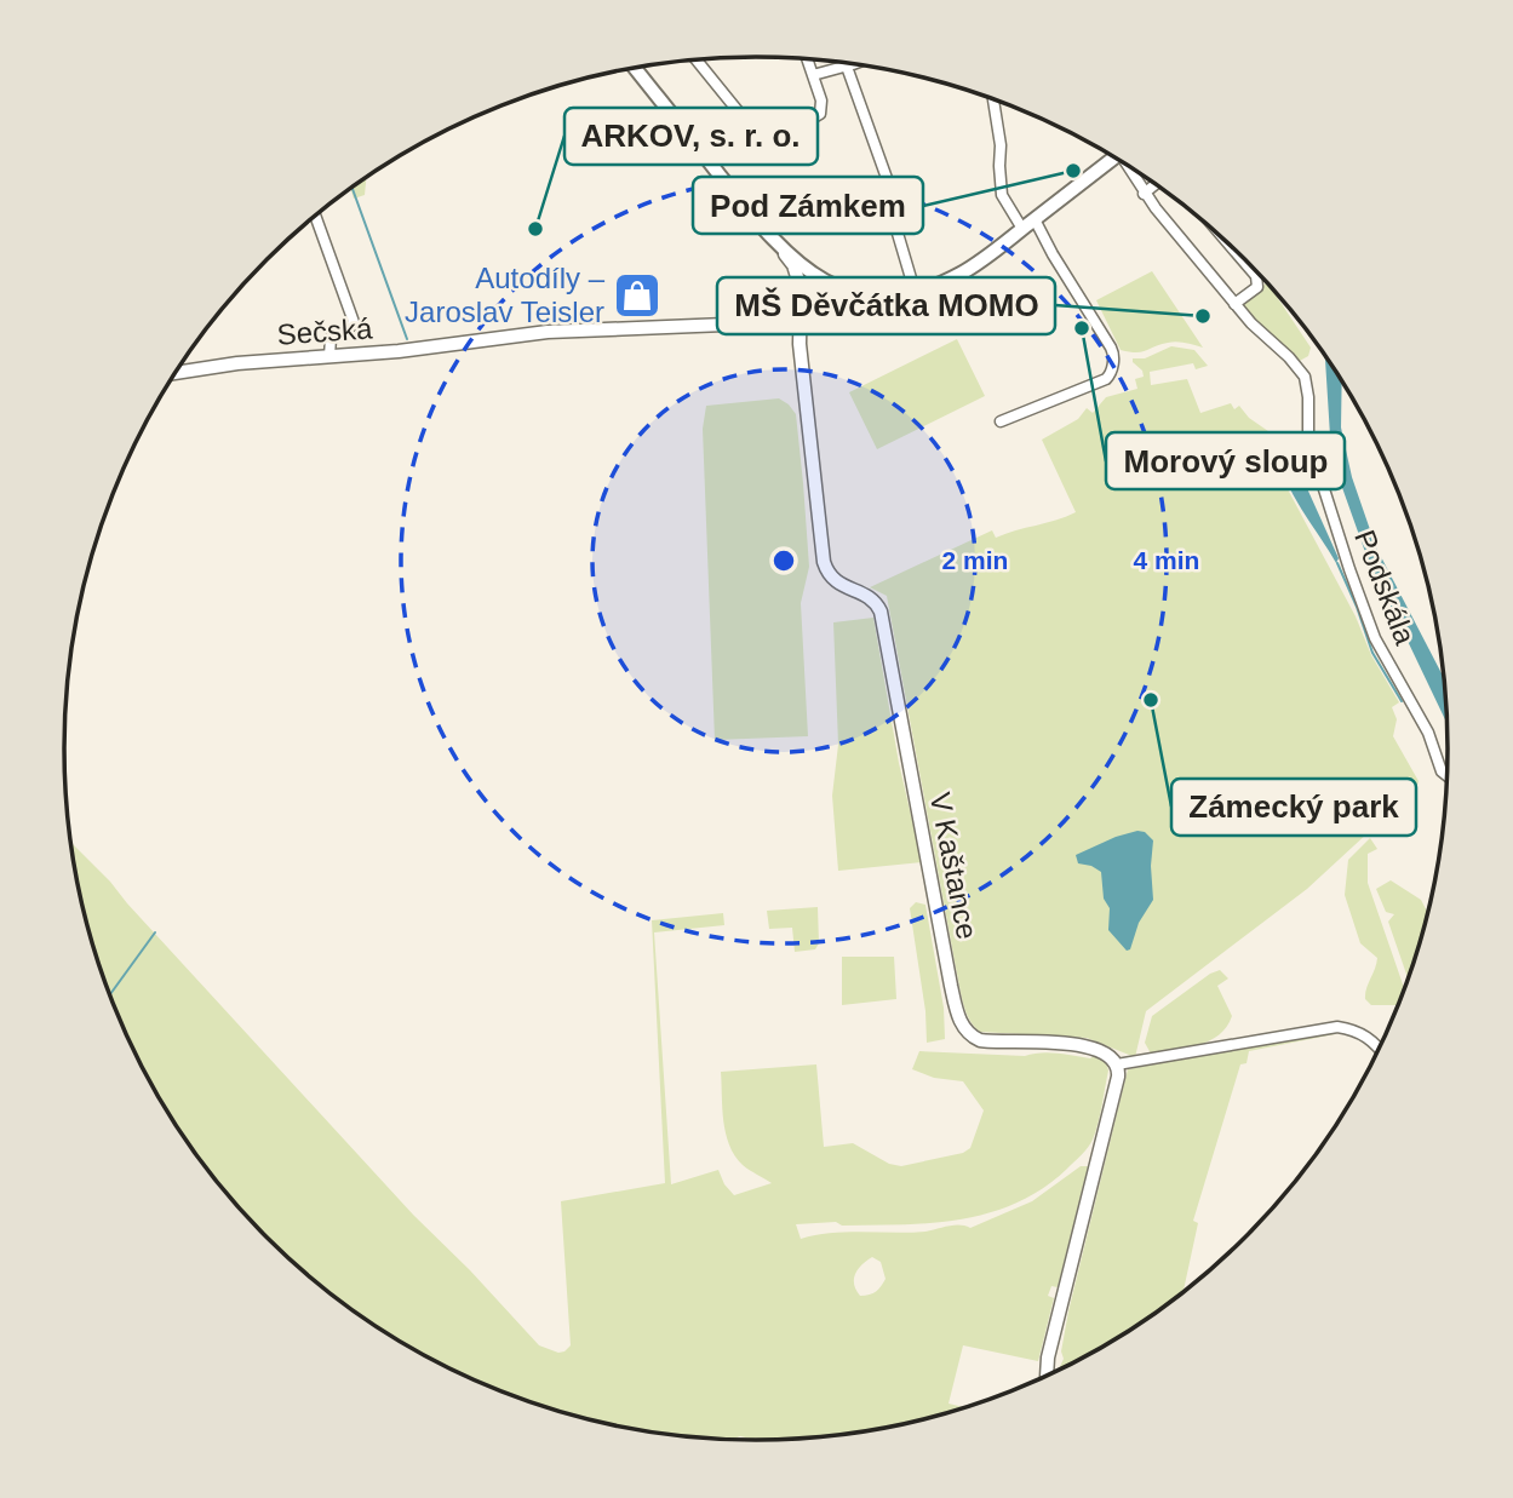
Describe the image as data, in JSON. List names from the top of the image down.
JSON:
{
  "streets": {
    "street": ["Sečská", "Podskála", "V Kaštance"]
  },
  "crossings": [
    ["Sečská", "V Kaštance"]
  ],
  "places": {
    "other": [
      "Pod Zámkem",
      "ARKOV, s. r. o.",
      "MŠ Děvčátka MOMO",
      "Morový sloup",
      "Zámecký park"
    ],
    "shop": ["Autodíly – Jaroslav Teisler"]
  },
  "rings": ["2 min", "4 min"]
}
